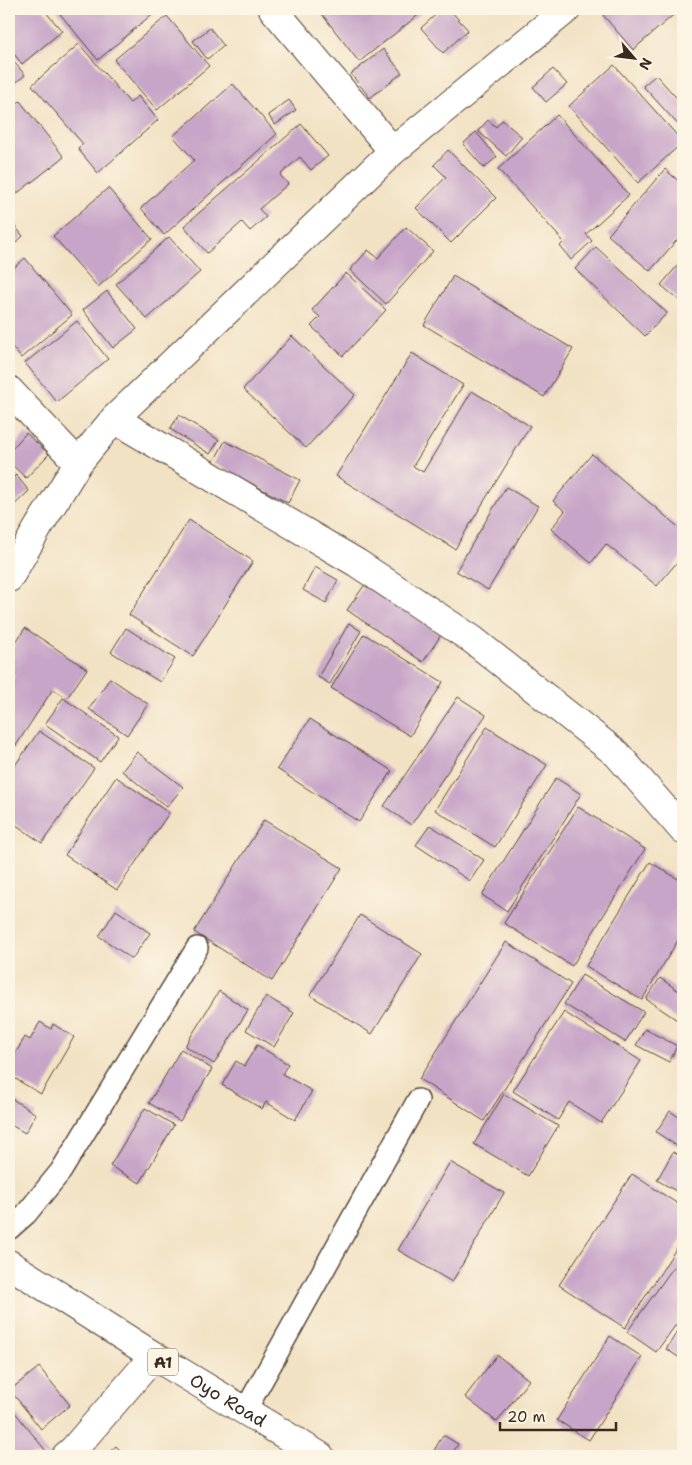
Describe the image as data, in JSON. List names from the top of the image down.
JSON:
{
  "streets": {
    "main road": ["A1", "Oyo Road"]
  },
  "scale_bar": "20 m",
  "north": "bottom right"
}
